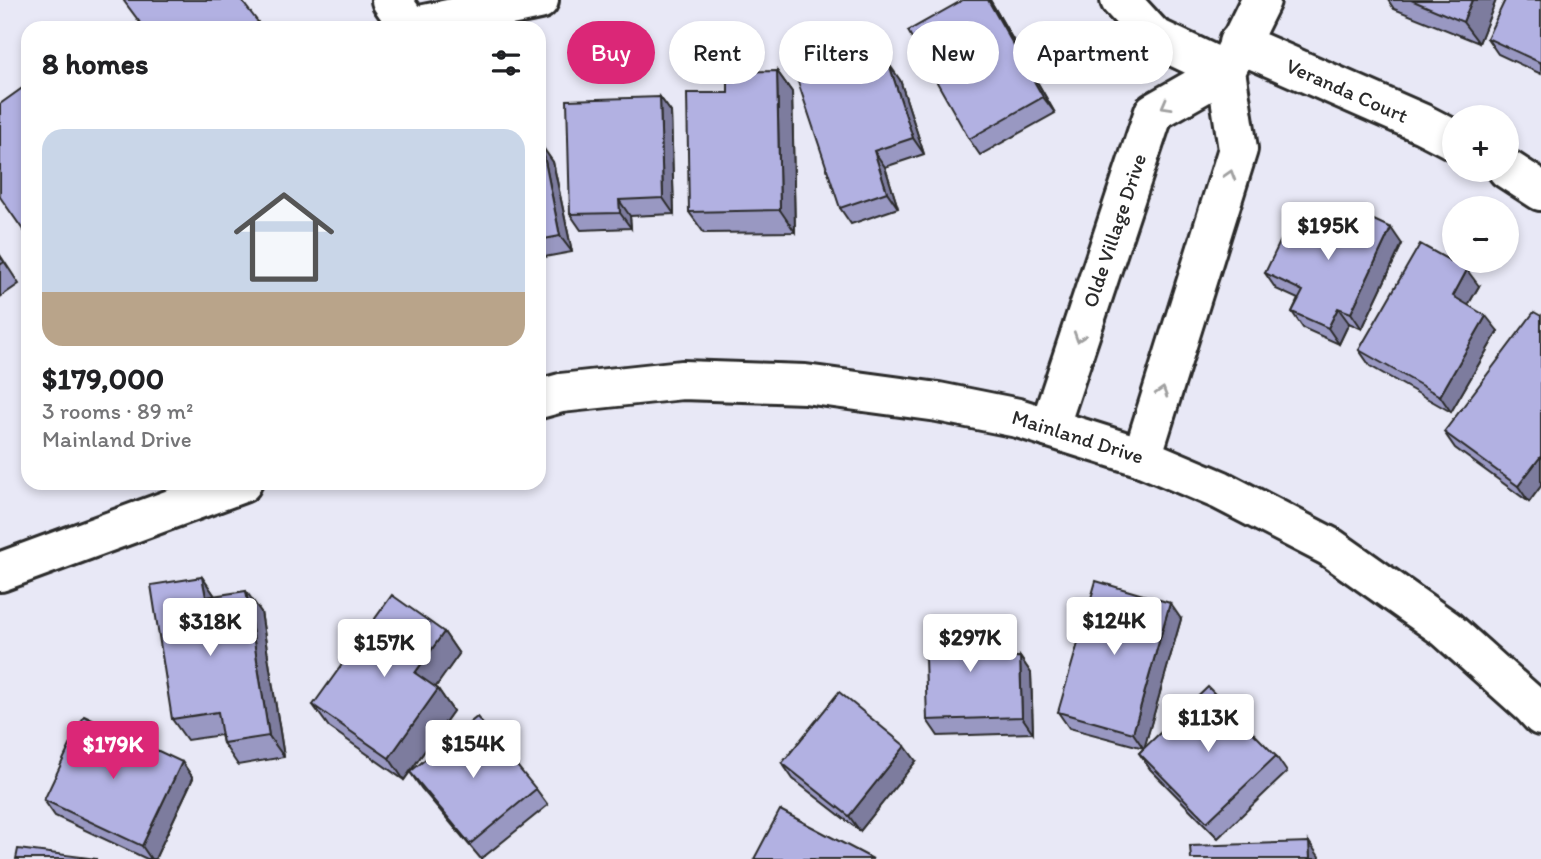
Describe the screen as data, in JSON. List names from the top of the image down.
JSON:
{
  "streets": {
    "street": ["Veranda Court", "Olde Village Drive", "Mainland Drive"]
  },
  "crossings": [
    ["Veranda Court", "Olde Village Drive"],
    ["Olde Village Drive", "Mainland Drive"]
  ],
  "page": {
    "chip": [
      "Buy",
      "Rent",
      "Filters",
      "New",
      "Apartment"
    ],
    "heading": "8 homes",
    "map_buttons": ["+", "−"],
    "list": [
      {
        "name": "$179,000",
        "note": "3 rooms · 89 m² · Mainland Drive"
      }
    ],
    "price": [
      "$195K",
      "$124K",
      "$318K",
      "$297K",
      "$157K",
      "$113K",
      "$154K",
      "$179K"
    ]
  }
}
